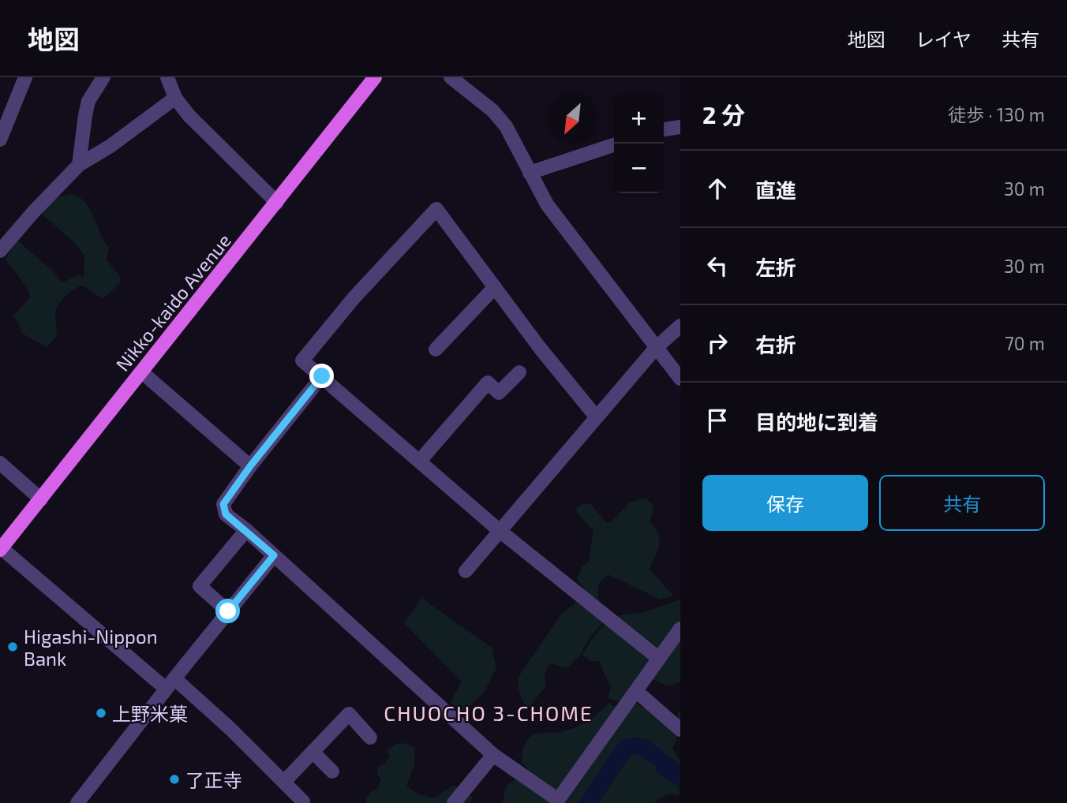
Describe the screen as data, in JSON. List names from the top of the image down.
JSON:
{
  "streets": {
    "main road": ["Nikko-kaido Avenue"]
  },
  "districts": ["CHUOCHO 3-CHOME"],
  "places": ["Higashi-Nippon Bank", "上野米菓", "了正寺"],
  "north": "bottom left",
  "page": {
    "header": "地図",
    "nav": ["地図", "レイヤ", "共有"],
    "heading": ["2 分", "徒歩 · 130 m"],
    "map_buttons": ["+", "−"],
    "list": [
      ["直進", "30 m"],
      ["左折", "30 m"],
      ["右折", "70 m"],
      "目的地に到着"
    ],
    "buttons": ["保存", "共有"]
  }
}
